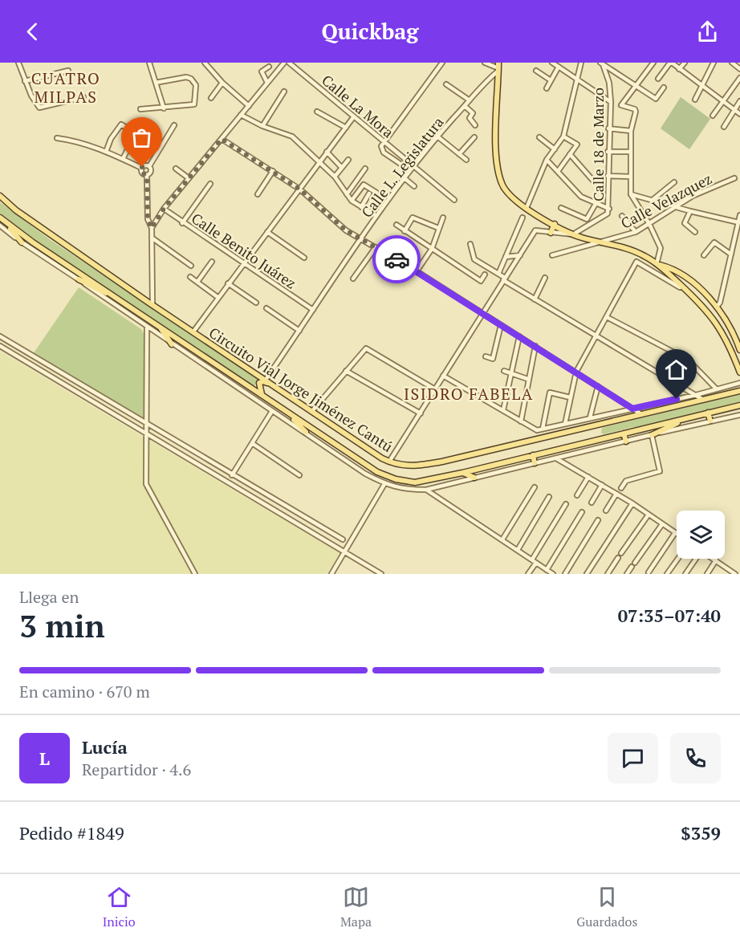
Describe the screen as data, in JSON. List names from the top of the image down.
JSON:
{
  "streets": {
    "main road": ["Circuito Vial Jorge Jiménez Cantú"],
    "street": [
      "Calle La Mora",
      "Calle 18 de Marzo",
      "Calle L. Legislatura",
      "Calle Velazquez",
      "Calle Benito Juárez"
    ]
  },
  "crossings": [
    ["Calle La Mora", "Calle L. Legislatura"],
    ["Calle L. Legislatura", "Calle Benito Juárez"],
    ["Calle L. Legislatura", "Circuito Vial Jorge Jiménez Cantú"]
  ],
  "districts": ["CUATRO MILPAS", "ISIDRO FABELA"],
  "page": {
    "header": "Quickbag",
    "heading": ["3 min", "Llega en", "07:35–07:40"],
    "panel": [
      "Lucía",
      "Repartidor · 4.6",
      "Pedido #1849",
      "$359"
    ],
    "bar": "En camino · 670 m",
    "round": "L",
    "tabs": ["Inicio", "Mapa", "Guardados"]
  }
}
